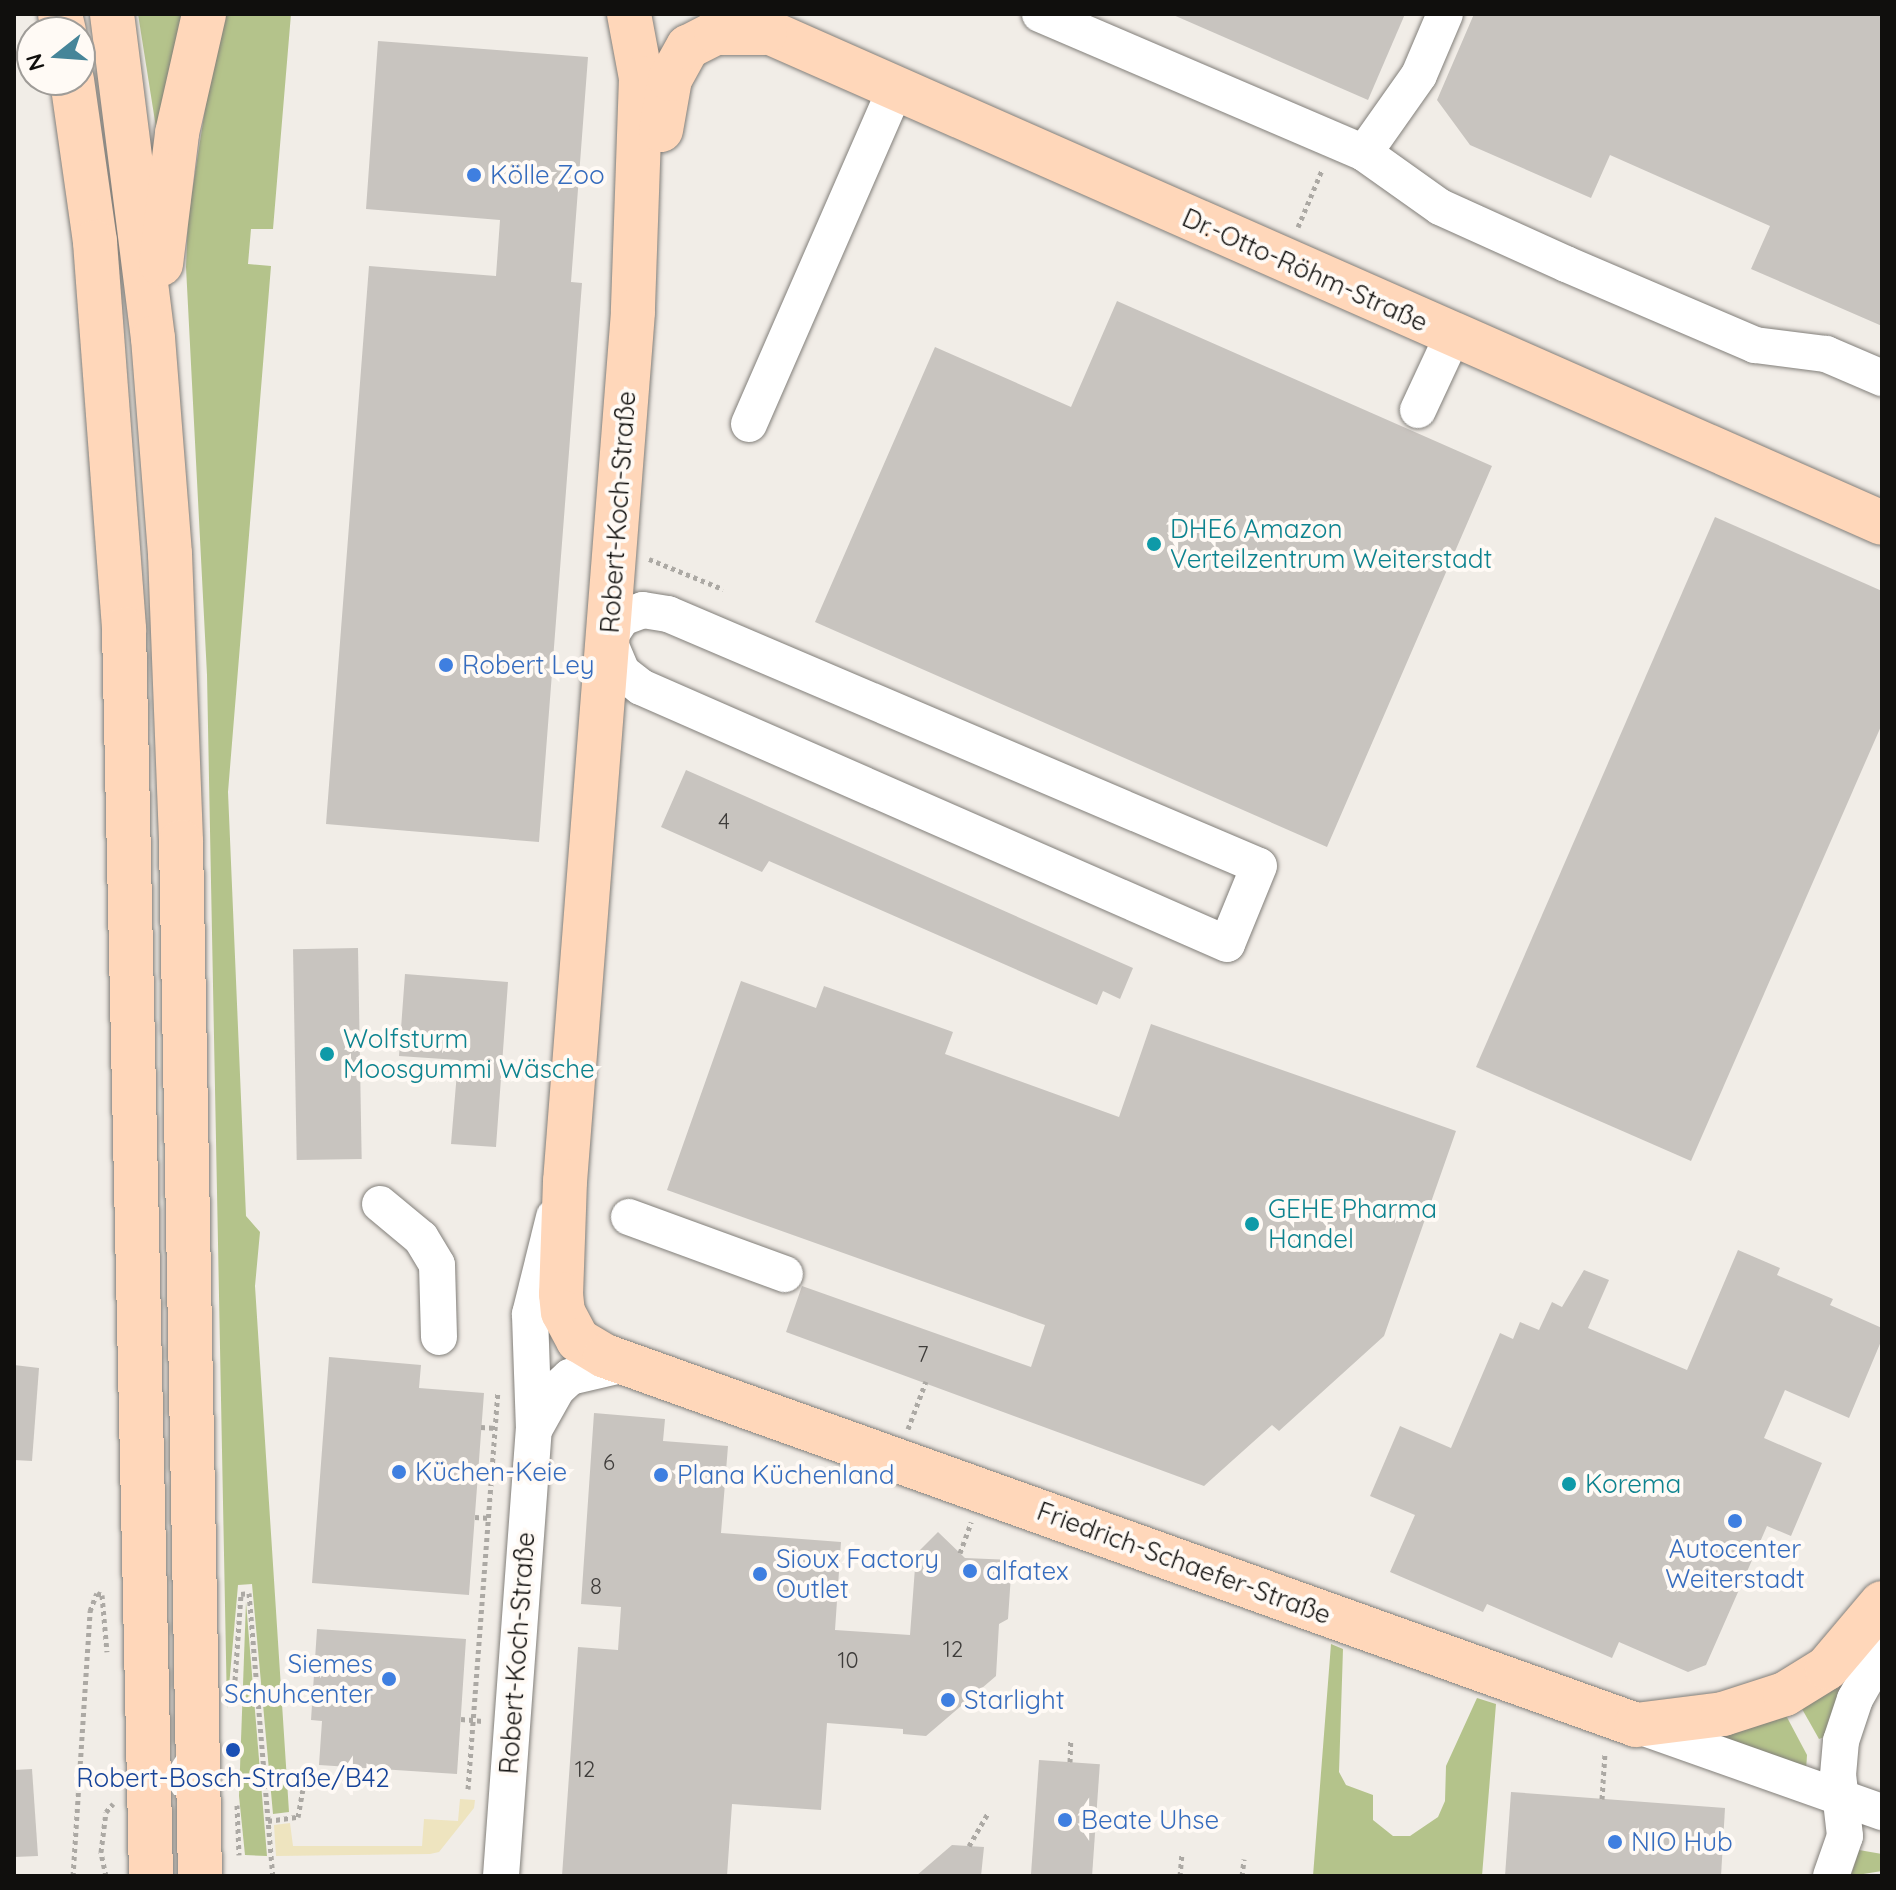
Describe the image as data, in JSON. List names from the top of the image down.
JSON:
{
  "streets": {
    "main road": ["Dr.-Otto-Röhm-Straße", "Robert-Koch-Straße", "Friedrich-Schaefer-Straße"]
  },
  "crossings": [
    ["Robert-Koch-Straße", "Friedrich-Schaefer-Straße"]
  ],
  "places": [
    "Kölle Zoo",
    "DHE6 Amazon Verteilzentrum Weiterstadt",
    "Robert Ley",
    "Wolfsturm Moosgummi Wäsche",
    "GEHE Pharma Handel",
    "Küchen-Keie",
    "Plana Küchenland",
    "Korema",
    "Autocenter Weiterstadt",
    "alfatex",
    "Sioux Factory Outlet",
    "Siemes Schuhcenter",
    "Starlight",
    "Robert-Bosch-Straße/B42",
    "Beate Uhse",
    "NIO Hub"
  ],
  "house_numbers": [
    "4",
    "7",
    "6",
    "8",
    "12",
    "10",
    "12"
  ],
  "north": "left"
}
